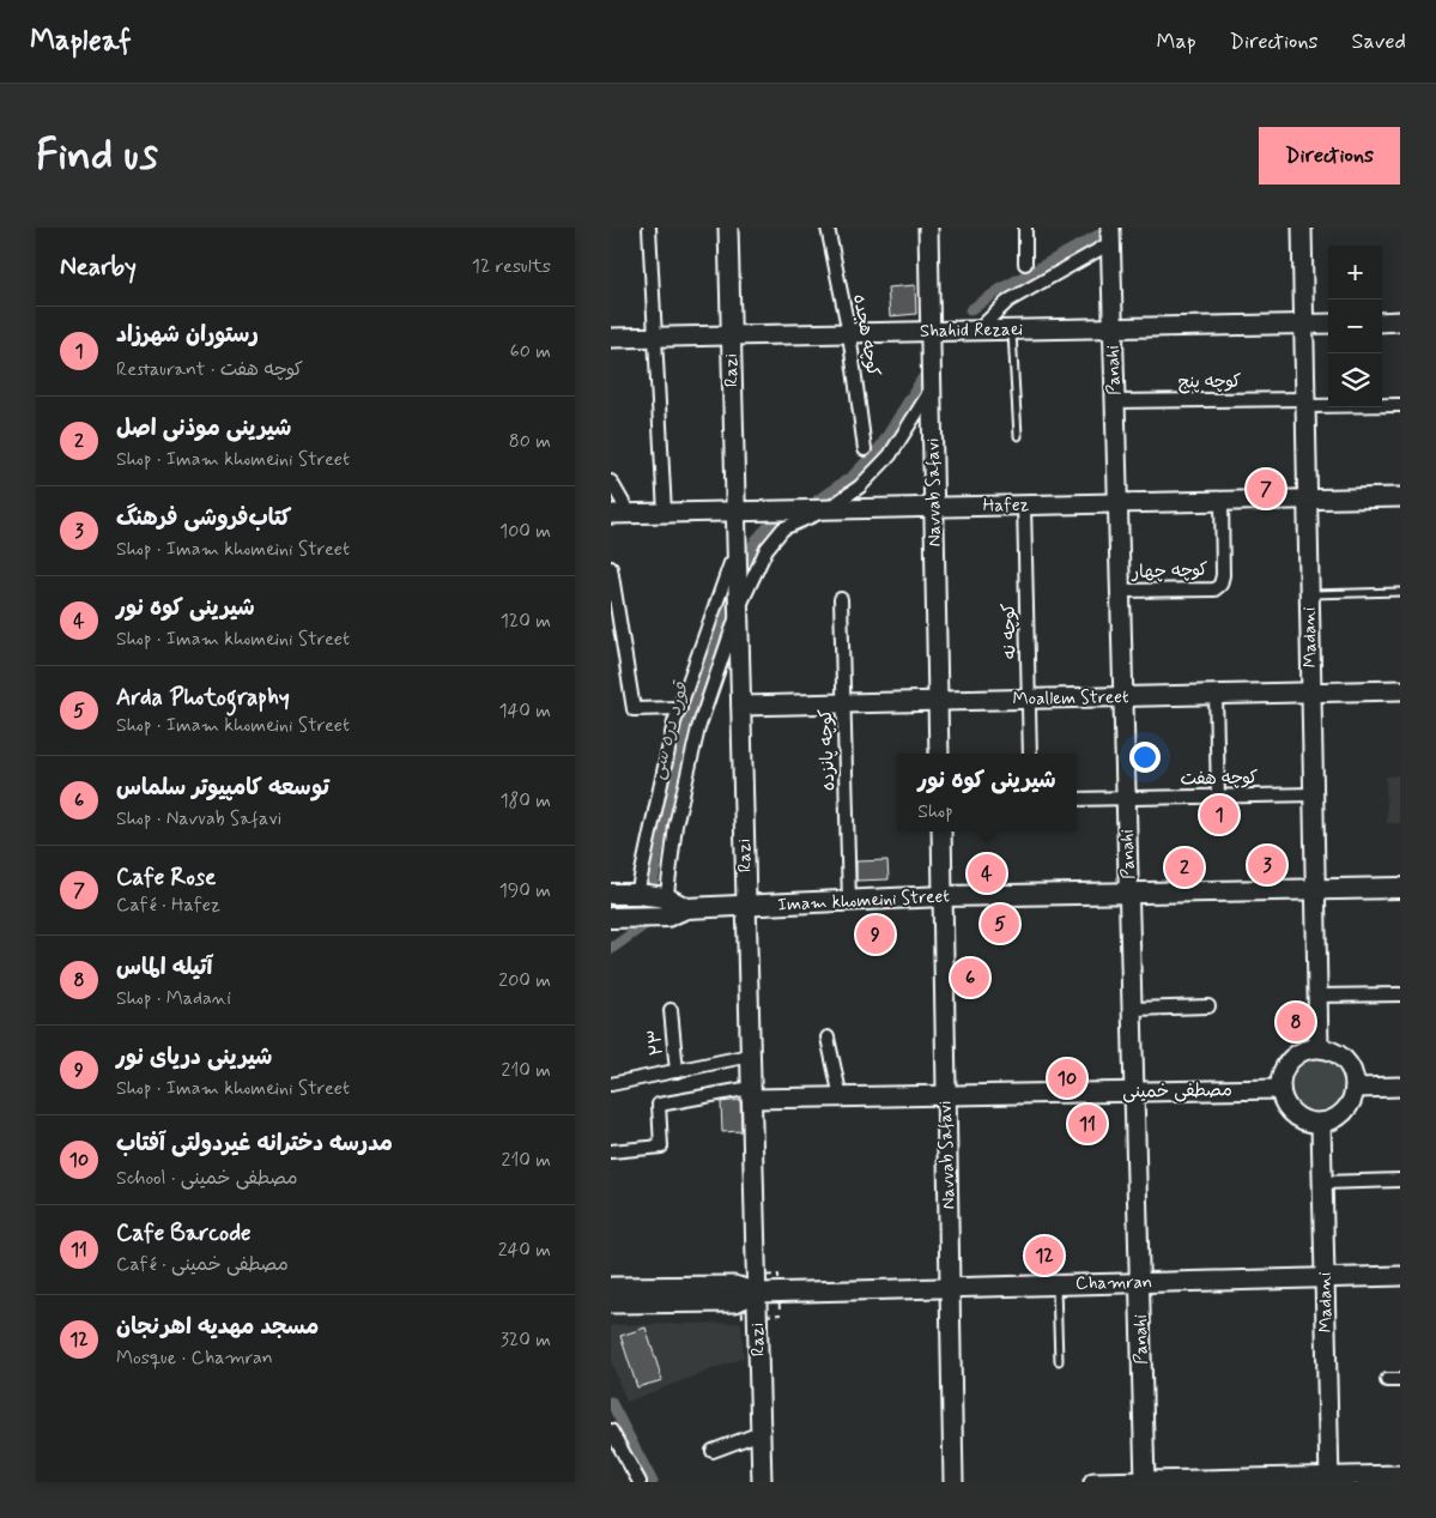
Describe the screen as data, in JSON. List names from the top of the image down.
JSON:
{
  "streets": {
    "main road": ["Imam khomeini Street"],
    "street": [
      "Shahid Rezaei",
      "کوچه هجده",
      "Razi",
      "Panahi",
      "کوچه پنج",
      "Navvab Safavi",
      "Hafez",
      "کوچه چهار",
      "کوچه نه",
      "Madani",
      "Moallem Street",
      "کوچه پانزده",
      "کوچه هفت",
      "۲۳",
      "مصطفی خمینی",
      "Chamran"
    ]
  },
  "crossings": [
    ["Shahid Rezaei", "کوچه هجده"],
    ["Shahid Rezaei", "Razi"],
    ["Shahid Rezaei", "Panahi"],
    ["Shahid Rezaei", "Navvab Safavi"],
    ["Shahid Rezaei", "Madani"],
    ["Razi", "Hafez"],
    ["Razi", "Moallem Street"],
    ["Razi", "Imam khomeini Street"],
    ["Razi", "مصطفی خمینی"],
    ["Razi", "Chamran"],
    ["Panahi", "کوچه پنج"],
    ["Panahi", "Hafez"],
    ["Panahi", "کوچه چهار"],
    ["Panahi", "Moallem Street"],
    ["Panahi", "کوچه هفت"],
    ["Panahi", "Imam khomeini Street"],
    ["Panahi", "مصطفی خمینی"],
    ["Panahi", "Chamran"],
    ["کوچه پنج", "Madani"],
    ["Navvab Safavi", "Hafez"],
    ["Navvab Safavi", "Moallem Street"],
    ["Navvab Safavi", "Imam khomeini Street"],
    ["Navvab Safavi", "مصطفی خمینی"],
    ["Navvab Safavi", "Chamran"],
    ["Hafez", "کوچه چهار"],
    ["Hafez", "کوچه نه"],
    ["Hafez", "Madani"],
    ["کوچه نه", "Moallem Street"],
    ["Madani", "Moallem Street"],
    ["Madani", "کوچه هفت"],
    ["Madani", "Imam khomeini Street"],
    ["Madani", "مصطفی خمینی"],
    ["Madani", "Chamran"],
    ["Moallem Street", "کوچه پانزده"],
    ["کوچه پانزده", "Imam khomeini Street"]
  ],
  "water": ["قورد دره سی"],
  "page": {
    "header": "Mapleaf",
    "nav": ["Map", "Directions", "Saved"],
    "buttons": "Directions",
    "title": "Find us",
    "heading": ["Nearby", "12 results"],
    "map_buttons": ["+", "−"],
    "list": [
      {
        "mark": "1",
        "name": "رستوران شهرزاد",
        "note": "Restaurant · کوچه هفت",
        "value": "60 m"
      },
      {
        "mark": "2",
        "name": "شیرینی موذنی اصل",
        "note": "Shop · Imam khomeini Street",
        "value": "80 m"
      },
      {
        "mark": "3",
        "name": "کتاب‌فروشی فرهنگ",
        "note": "Shop · Imam khomeini Street",
        "value": "100 m"
      },
      {
        "mark": "4",
        "name": "شیرینی کوه نور",
        "note": "Shop · Imam khomeini Street",
        "value": "120 m"
      },
      {
        "mark": "5",
        "name": "Arda Photography",
        "note": "Shop · Imam khomeini Street",
        "value": "140 m"
      },
      {
        "mark": "6",
        "name": "توسعه کامپیوتر سلماس",
        "note": "Shop · Navvab Safavi",
        "value": "180 m"
      },
      {
        "mark": "7",
        "name": "Cafe Rose",
        "note": "Café · Hafez",
        "value": "190 m"
      },
      {
        "mark": "8",
        "name": "آتیله الماس",
        "note": "Shop · Madani",
        "value": "200 m"
      },
      {
        "mark": "9",
        "name": "شیرینی دریای نور",
        "note": "Shop · Imam khomeini Street",
        "value": "210 m"
      },
      {
        "mark": "10",
        "name": "مدرسه دخترانه غیردولتی آفتاب",
        "note": "School · مصطفی خمینی",
        "value": "210 m"
      },
      {
        "mark": "11",
        "name": "Cafe Barcode",
        "note": "Café · مصطفی خمینی",
        "value": "240 m"
      },
      {
        "mark": "12",
        "name": "مسجد مهدیه اهرنجان",
        "note": "Mosque · Chamran",
        "value": "320 m"
      }
    ],
    "pins": [
      "7",
      "1",
      "3",
      "2",
      "4",
      "5",
      "9",
      "6",
      "8",
      "10",
      "11",
      "12"
    ],
    "popup": ["شیرینی کوه نور", "Shop"]
  }
}
